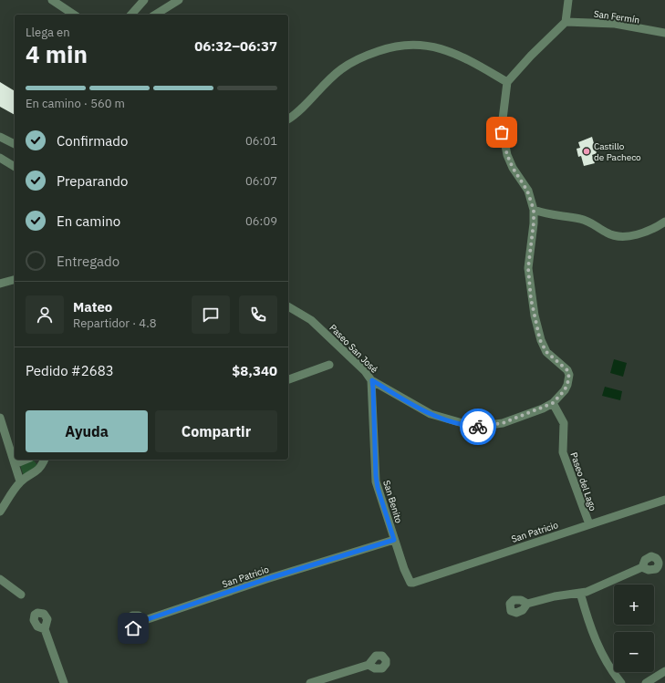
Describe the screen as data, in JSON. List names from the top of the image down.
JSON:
{
  "streets": {
    "street": [
      "San Fermín",
      "Paseo San José",
      "Paseo del Lago",
      "San Benito",
      "San Patricio"
    ]
  },
  "crossings": [
    ["Paseo San José", "Paseo del Lago"],
    ["Paseo San José", "San Benito"],
    ["Paseo del Lago", "San Patricio"],
    ["San Benito", "San Patricio"]
  ],
  "places": ["Castillo de Pacheco"],
  "page": {
    "heading": ["4 min", "Llega en", "06:32–06:37"],
    "panel": [
      "Mateo",
      "Repartidor · 4.8",
      "Pedido #2683",
      "$8,340"
    ],
    "bar": "En camino · 560 m",
    "list": [
      ["Confirmado", "06:01"],
      ["Preparando", "06:07"],
      ["En camino", "06:09"],
      "Entregado"
    ],
    "buttons": ["Ayuda", "Compartir"],
    "map_buttons": ["+", "−"]
  }
}
